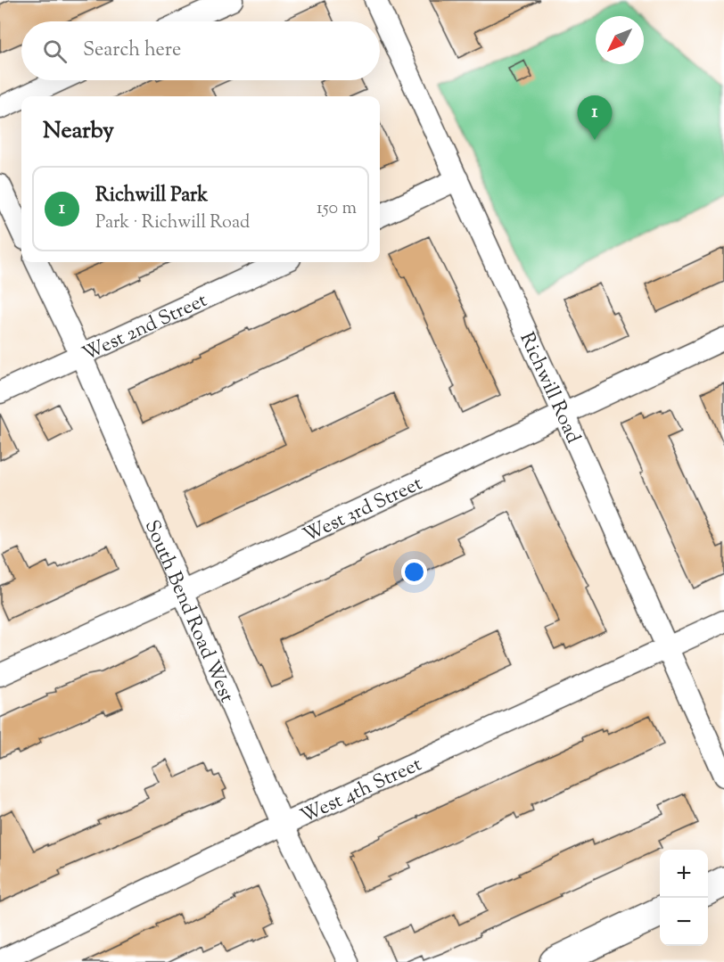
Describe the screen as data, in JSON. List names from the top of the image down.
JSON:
{
  "streets": {
    "street": [
      "West 2nd Street",
      "Richwill Road",
      "West 3rd Street",
      "South Bend Road West",
      "West 4th Street"
    ]
  },
  "crossings": [
    ["West 2nd Street", "South Bend Road West"],
    ["Richwill Road", "West 3rd Street"],
    ["Richwill Road", "West 4th Street"],
    ["West 3rd Street", "South Bend Road West"],
    ["South Bend Road West", "West 4th Street"]
  ],
  "north": "bottom left",
  "page": {
    "search": "Search here",
    "pins": "1",
    "heading": "Nearby",
    "list": [
      {
        "mark": "1",
        "name": "Richwill Park",
        "note": "Park · Richwill Road",
        "value": "150 m"
      }
    ],
    "map_buttons": ["+", "−"]
  }
}
